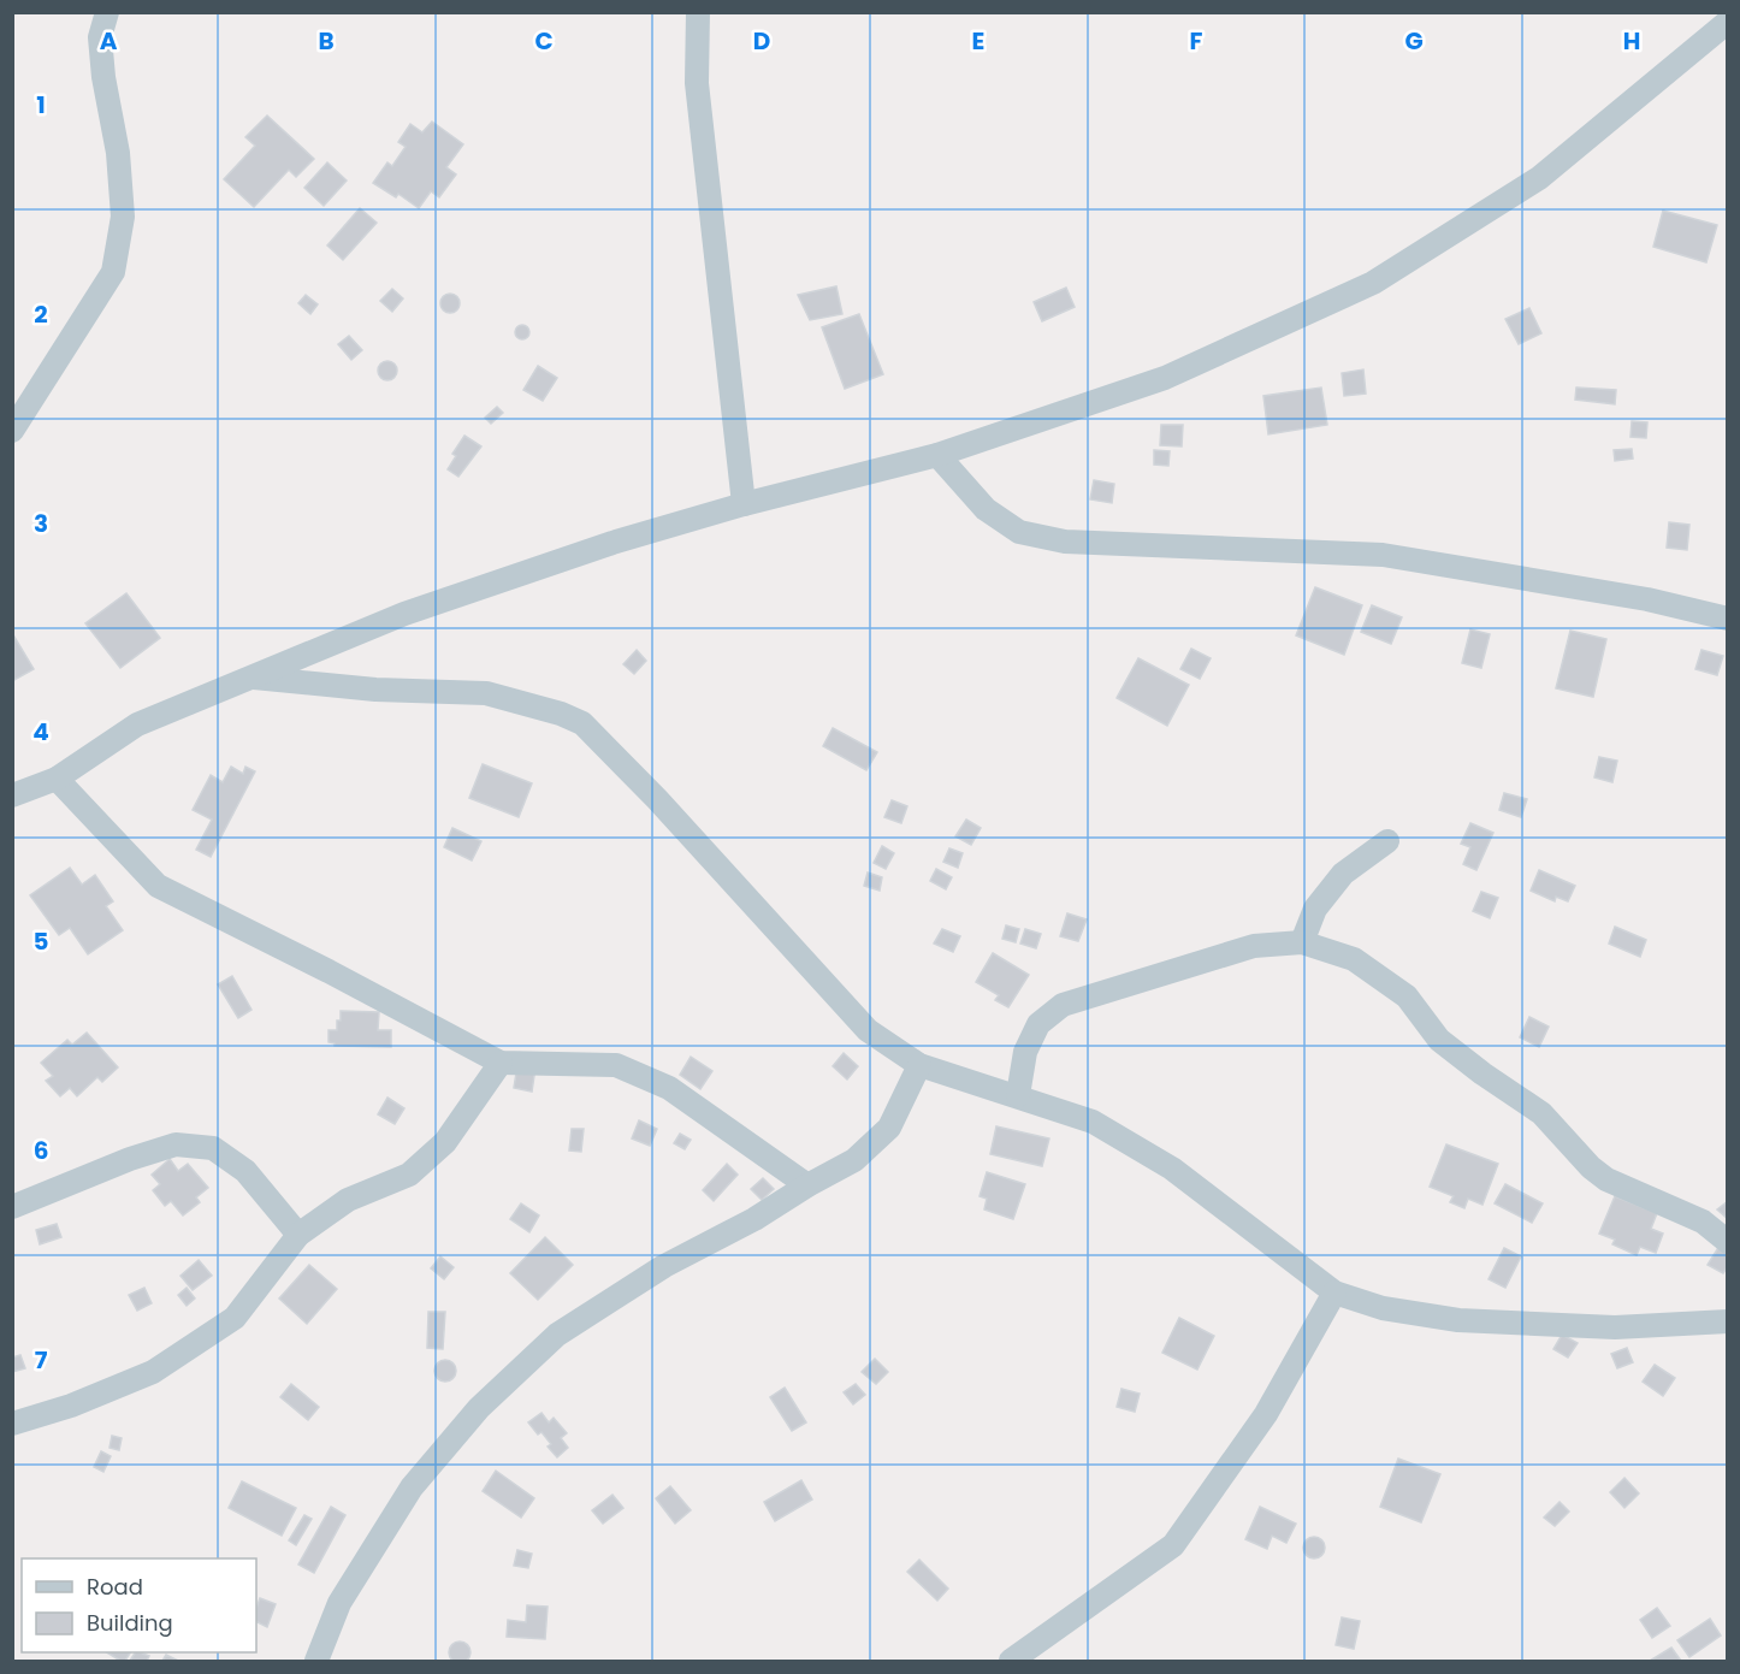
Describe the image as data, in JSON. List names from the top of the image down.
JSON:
{
  "legend": ["Road", "Building"],
  "grid": {
    "columns": [
      "A",
      "B",
      "C",
      "D",
      "E",
      "F",
      "G",
      "H"
    ],
    "rows": [
      "1",
      "2",
      "3",
      "4",
      "5",
      "6",
      "7"
    ]
  }
}
